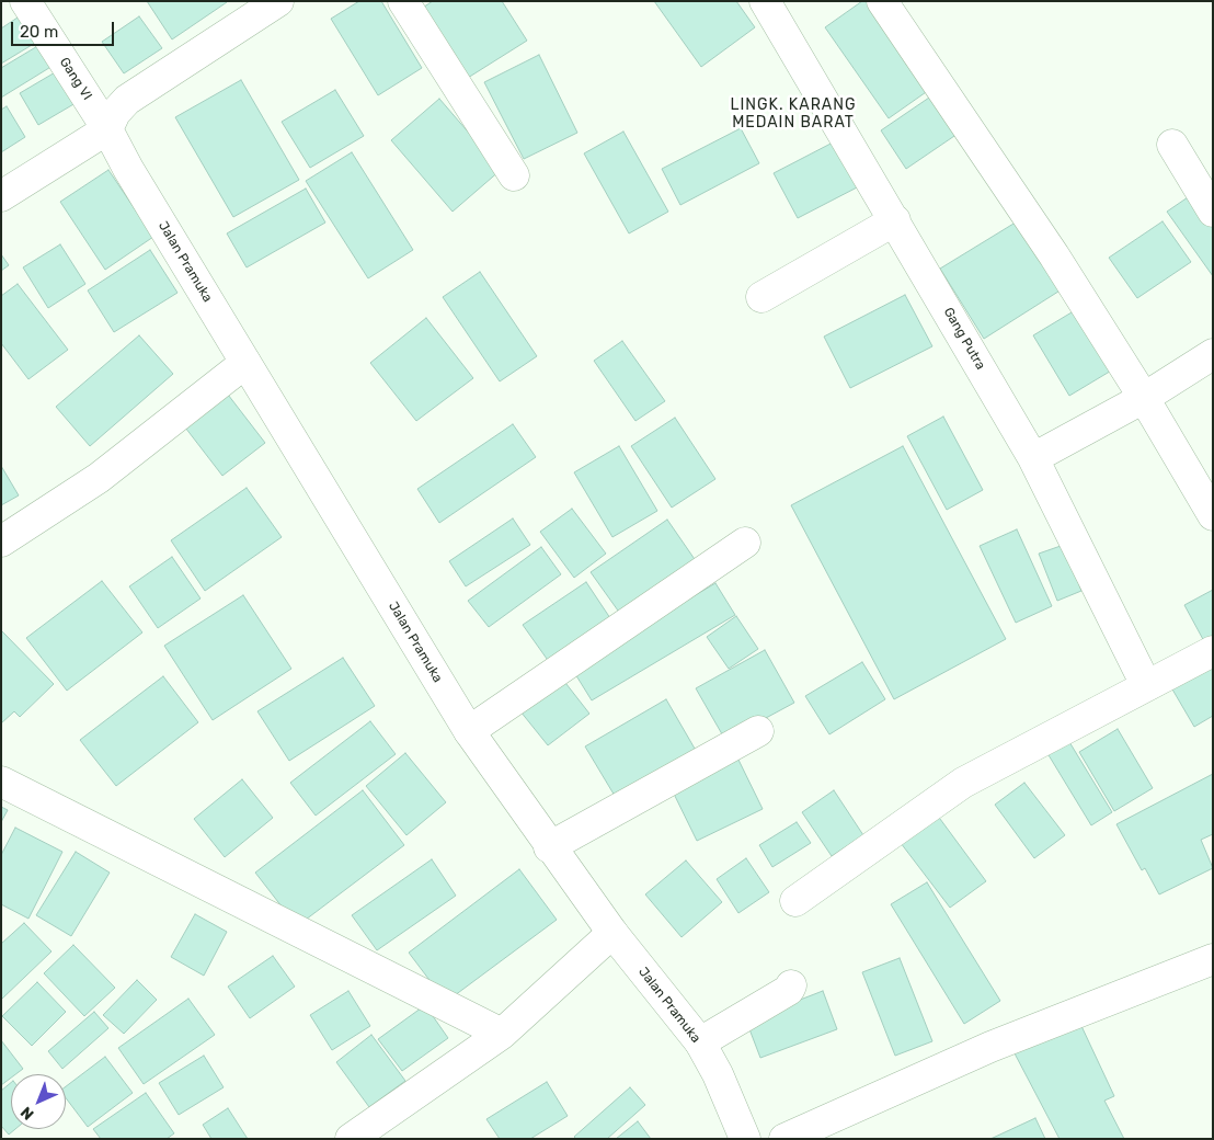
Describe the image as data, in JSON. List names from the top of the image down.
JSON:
{
  "streets": {
    "street": ["Gang VI", "Jalan Pramuka", "Gang Putra"]
  },
  "crossings": [
    ["Gang VI", "Jalan Pramuka"]
  ],
  "districts": ["LINGK. KARANG MEDAIN BARAT"],
  "scale_bar": "20 m",
  "north": "bottom left"
}
